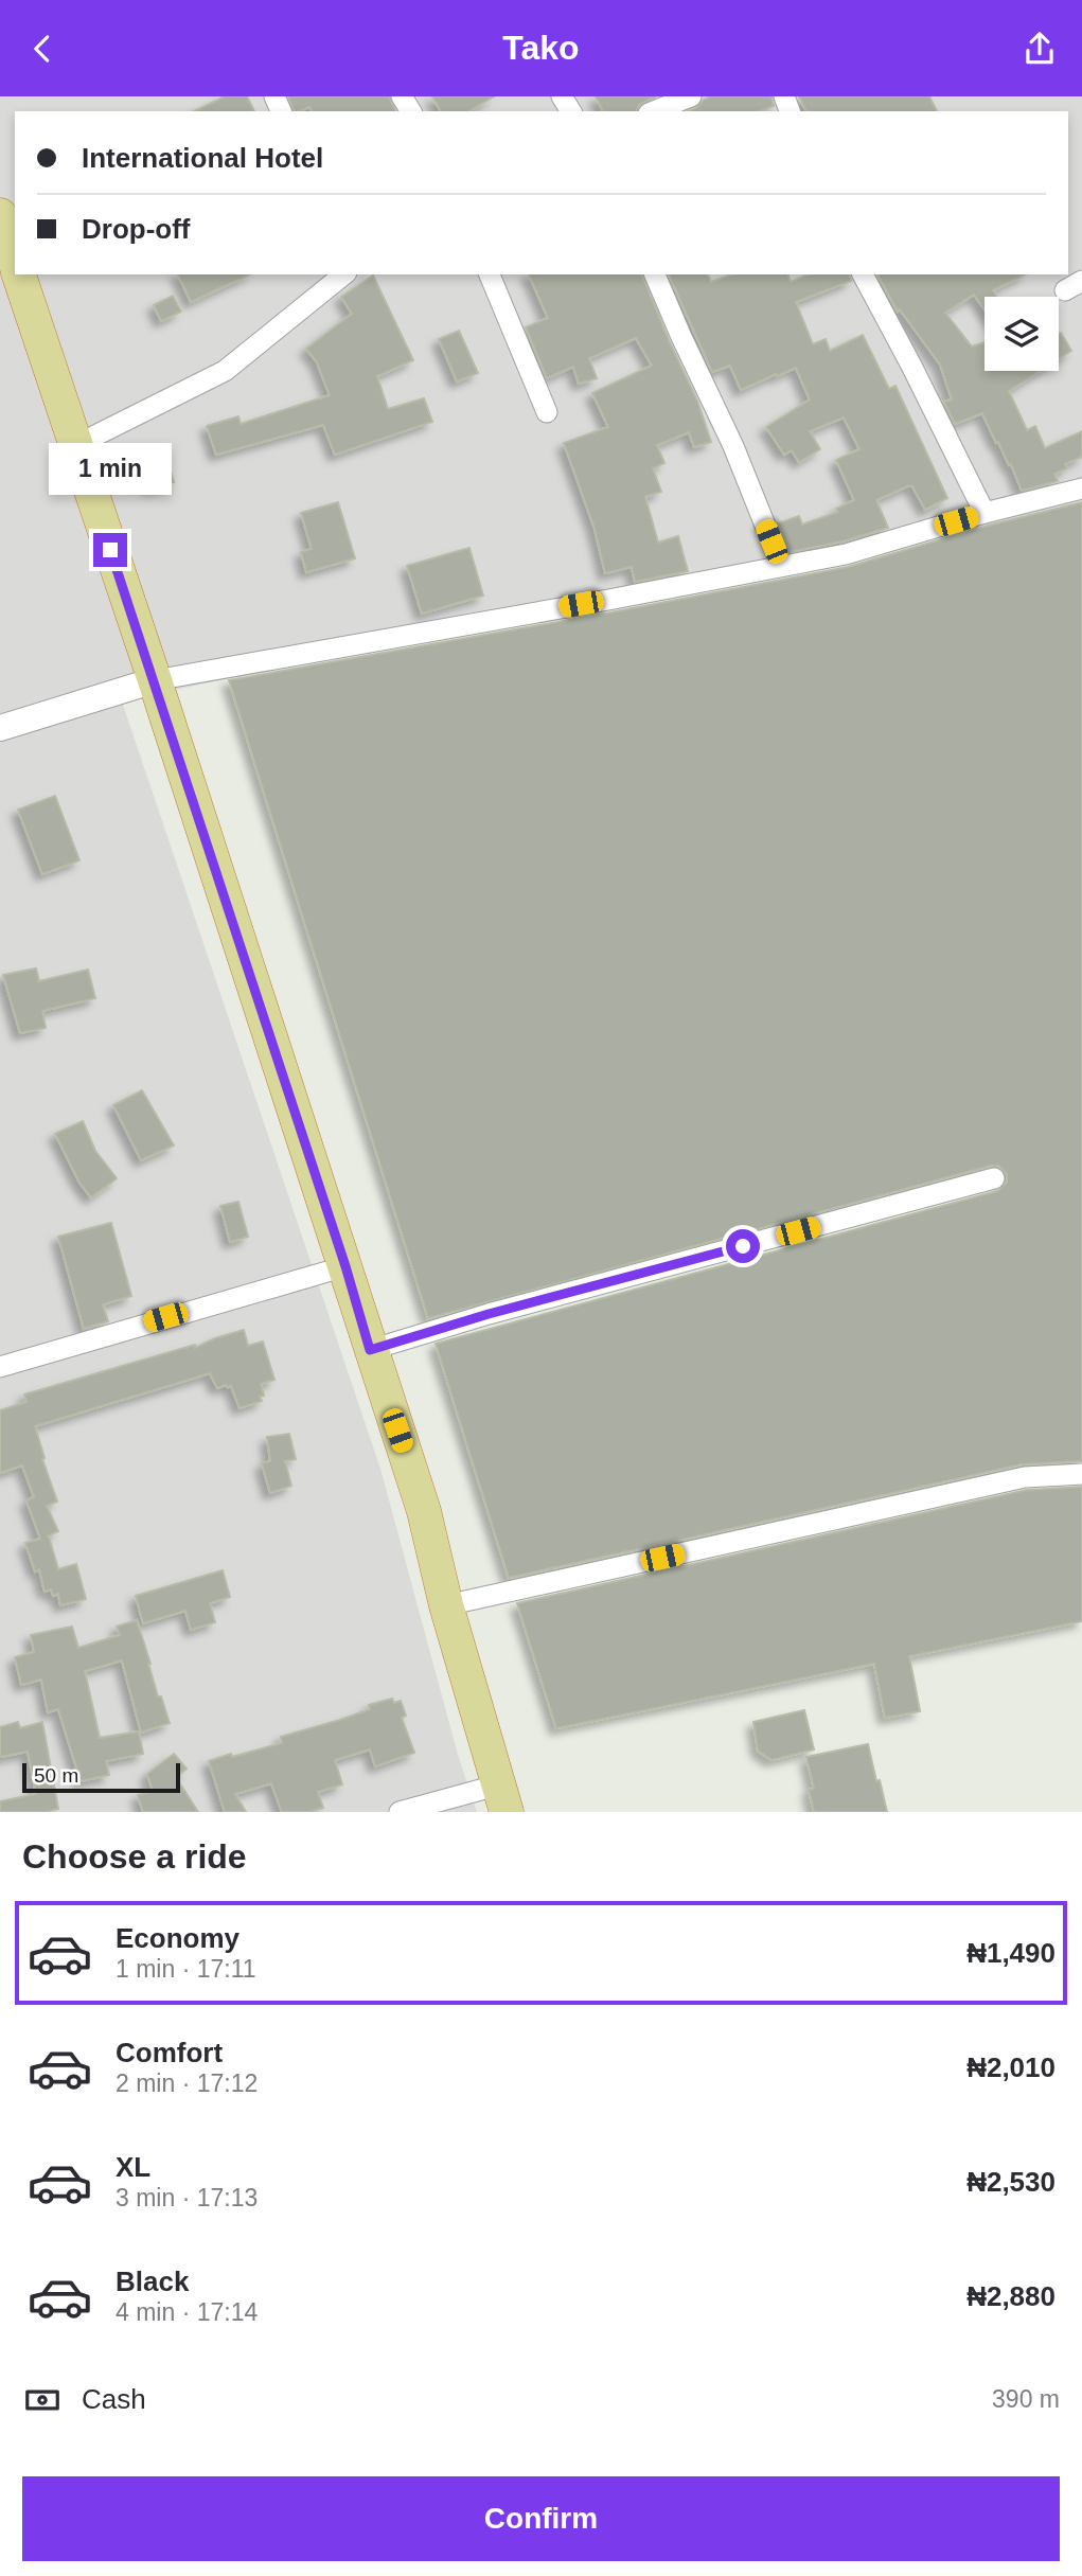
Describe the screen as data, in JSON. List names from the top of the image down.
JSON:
{
  "scale_bar": "50 m",
  "page": {
    "header": "Tako",
    "banner": ["International Hotel", "Drop-off"],
    "bubble": "1 min",
    "scale": "50 m",
    "heading": "Choose a ride",
    "list": [
      {
        "name": "Economy",
        "note": "1 min · 17:11",
        "value": "₦1,490"
      },
      {
        "name": "Comfort",
        "note": "2 min · 17:12",
        "value": "₦2,010"
      },
      {
        "name": "XL",
        "note": "3 min · 17:13",
        "value": "₦2,530"
      },
      {
        "name": "Black",
        "note": "4 min · 17:14",
        "value": "₦2,880"
      }
    ],
    "pay": ["Cash", "390 m"],
    "buttons": "Confirm"
  }
}
